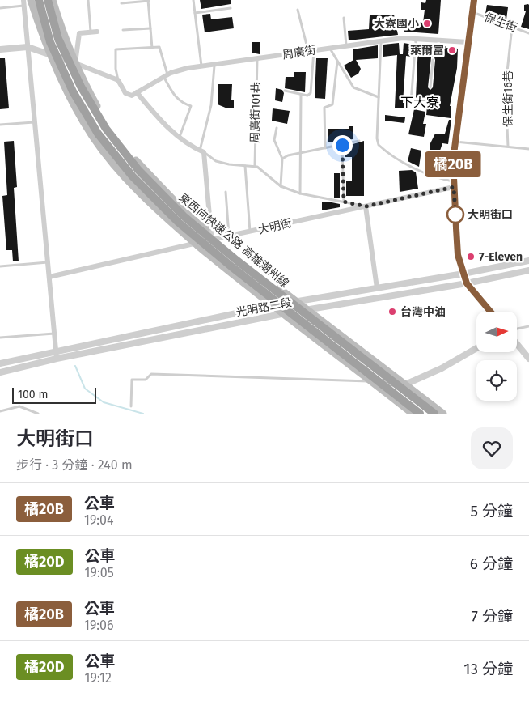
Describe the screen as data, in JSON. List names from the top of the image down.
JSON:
{
  "streets": {
    "highway": ["東西向快速公路 高雄潮州線"],
    "street": ["周廣街", "大明街", "光明路二段"],
    "lane": ["保生街", "保生街16巷", "周廣街101巷"]
  },
  "crossings": [
    ["保生街", "保生街16巷"],
    ["周廣街", "周廣街101巷"]
  ],
  "districts": ["下大寮"],
  "places": [
    "大寮國小",
    "萊爾富",
    "大明街口",
    "7-Eleven",
    "台灣中油"
  ],
  "lines": ["bus line 橘20B"],
  "scale_bar": "100 m",
  "north": "right",
  "page": {
    "on_map": "橘20B",
    "scale": "100 m",
    "heading": ["大明街口", "步行 · 3 分鐘 · 240 m"],
    "list": [
      {
        "mark": "橘20B",
        "name": "公車",
        "note": "19:04",
        "value": "5 分鐘"
      },
      {
        "mark": "橘20D",
        "name": "公車",
        "note": "19:05",
        "value": "6 分鐘"
      },
      {
        "mark": "橘20B",
        "name": "公車",
        "note": "19:06",
        "value": "7 分鐘"
      },
      {
        "mark": "橘20D",
        "name": "公車",
        "note": "19:12",
        "value": "13 分鐘"
      }
    ]
  }
}
